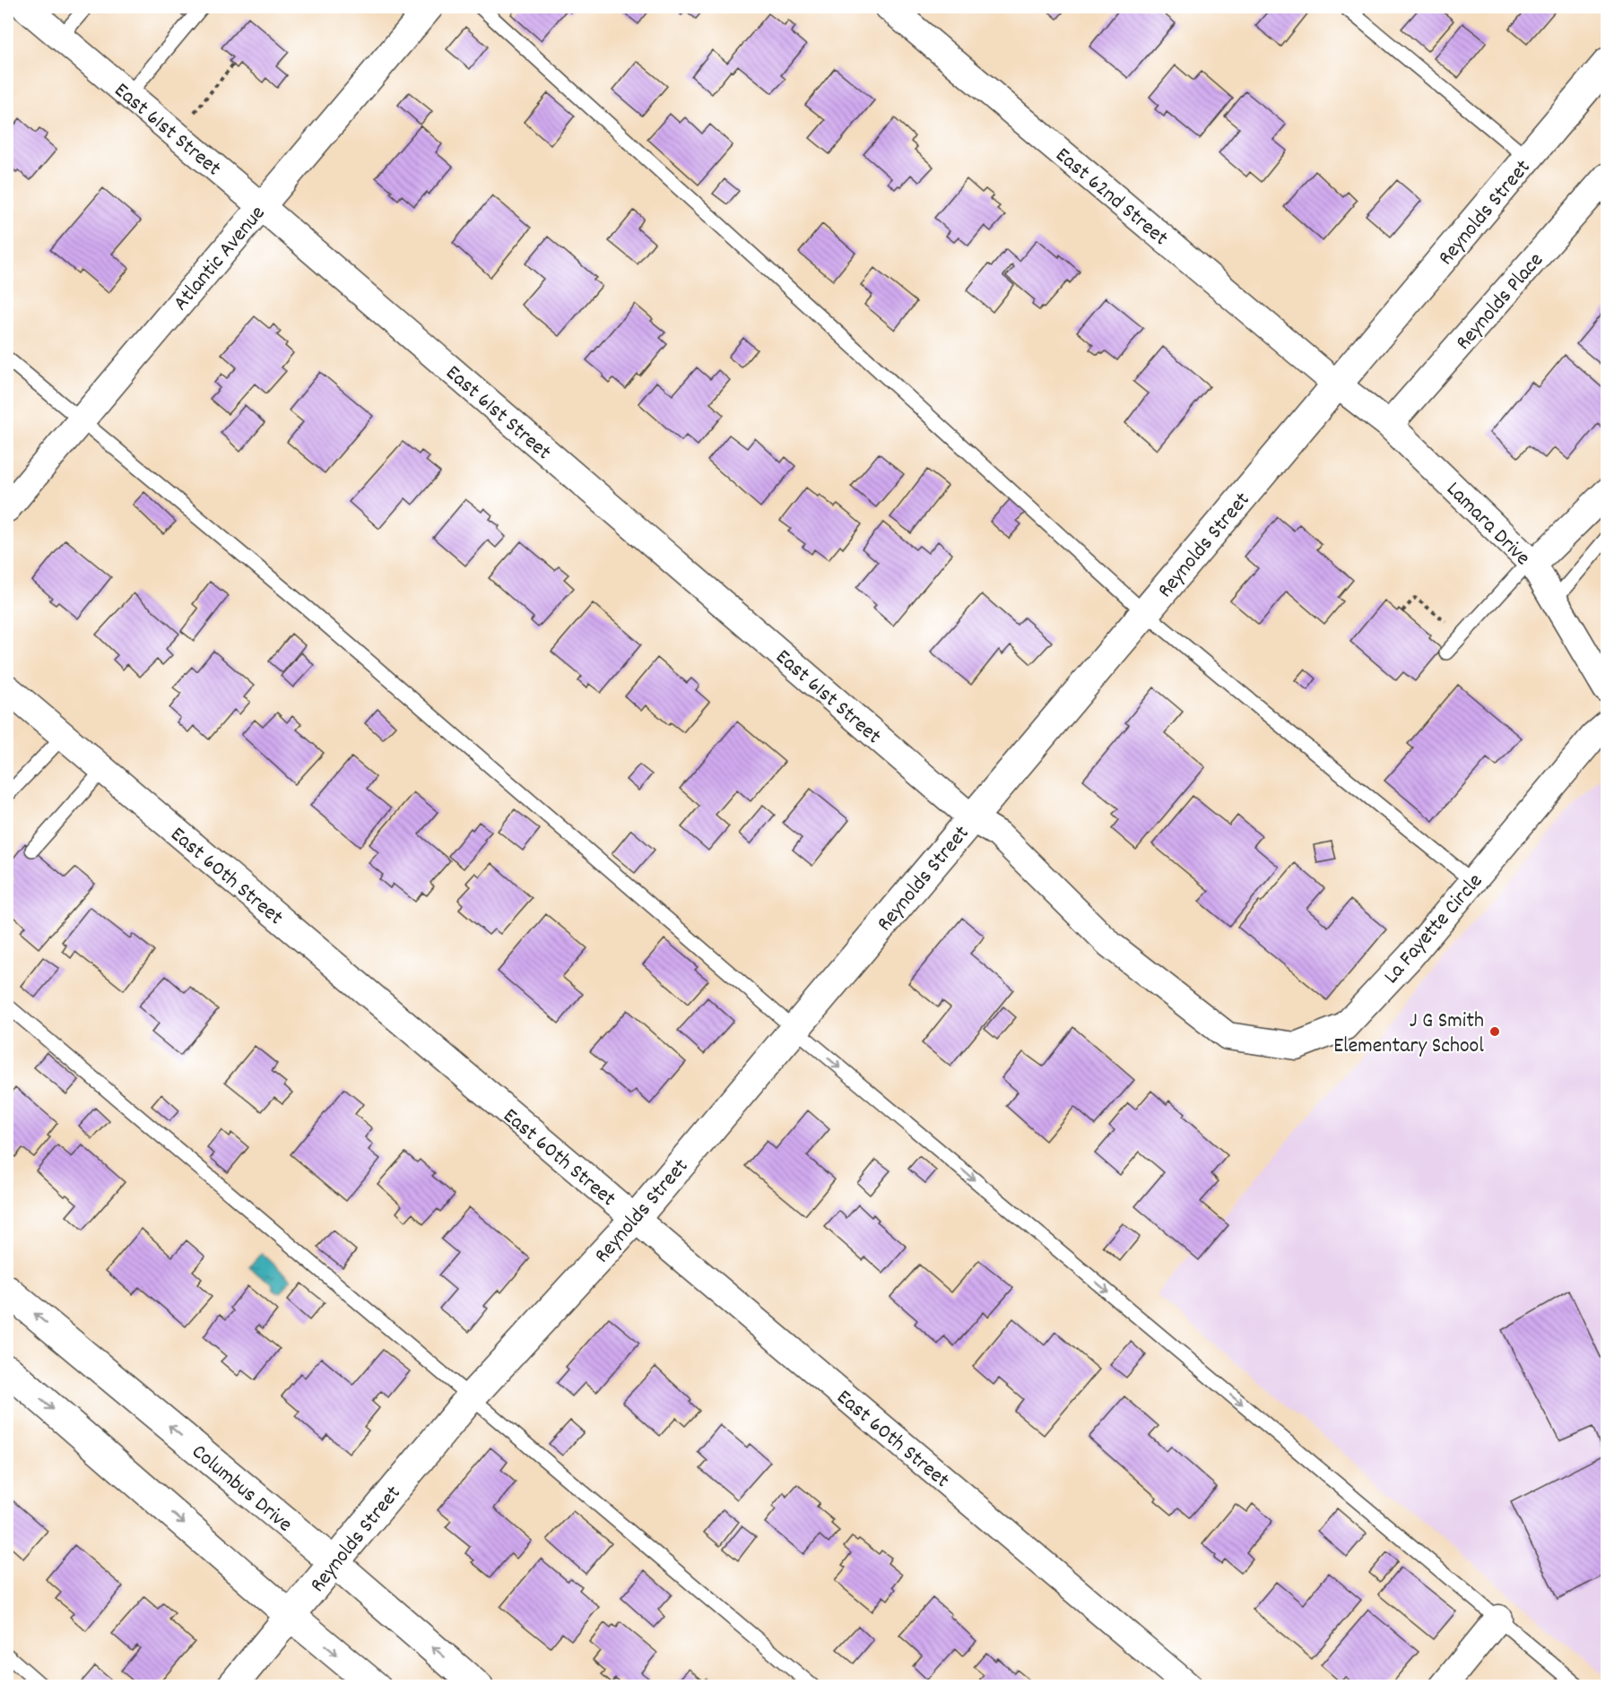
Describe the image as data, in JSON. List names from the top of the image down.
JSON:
{
  "streets": {
    "street": [
      "East 61st Street",
      "East 62nd Street",
      "Reynolds Street",
      "Atlantic Avenue",
      "Reynolds Place",
      "Lamara Drive",
      "East 60th Street",
      "La Fayette Circle",
      "Columbus Drive"
    ]
  },
  "crossings": [
    ["East 61st Street", "Reynolds Street"],
    ["East 61st Street", "Atlantic Avenue"],
    ["East 61st Street", "La Fayette Circle"],
    ["East 62nd Street", "Reynolds Street"],
    ["East 62nd Street", "Lamara Drive"],
    ["Reynolds Street", "Lamara Drive"],
    ["Reynolds Street", "East 60th Street"],
    ["Reynolds Street", "La Fayette Circle"],
    ["Reynolds Street", "Columbus Drive"],
    ["Reynolds Place", "Lamara Drive"]
  ],
  "places": ["J G Smith Elementary School"]
}
